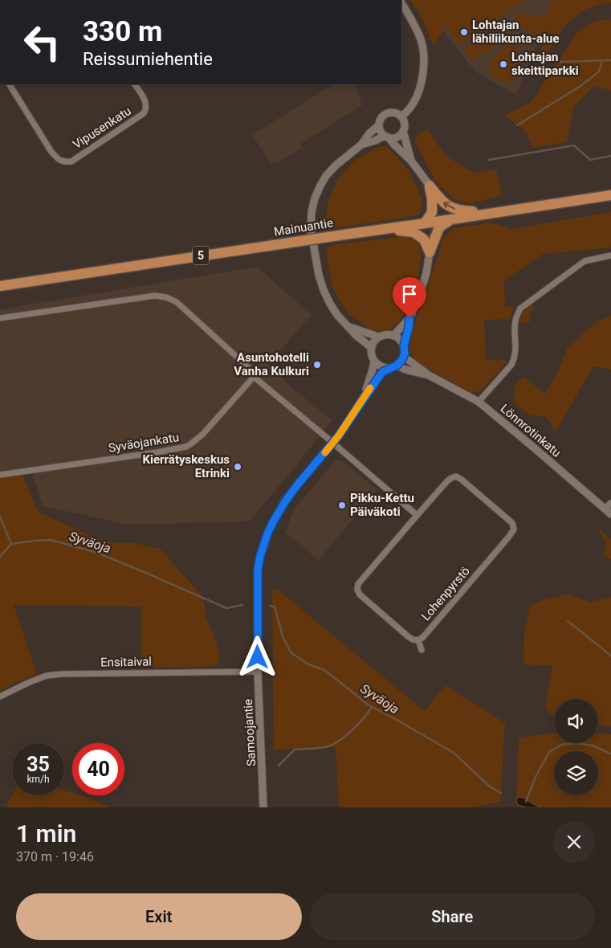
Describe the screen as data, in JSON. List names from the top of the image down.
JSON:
{
  "streets": {
    "highway": ["Mainuantie", "5"],
    "street": [
      "Vipusenkatu",
      "Lönnrotinkatu",
      "Syväojankatu",
      "Lohenpyrstö",
      "Ensitaival",
      "Samoojantie"
    ]
  },
  "crossings": [
    ["Lönnrotinkatu", "Samoojantie"],
    ["Ensitaival", "Samoojantie"]
  ],
  "water": ["Syväoja"],
  "places": [
    "Lohtajan lähiliikunta-alue",
    "Lohtajan skeittiparkki",
    "Asuntohotelli Vanha Kulkuri",
    "Kierrätyskeskus Etrinki",
    "Pikku-Kettu Päiväkoti"
  ],
  "page": {
    "turn": ["330 m", "Reissumiehentie"],
    "speed": "35 km/h",
    "limit": "40",
    "heading": ["1 min", "370 m · 19:46"],
    "buttons": ["Exit", "Share"]
  }
}
